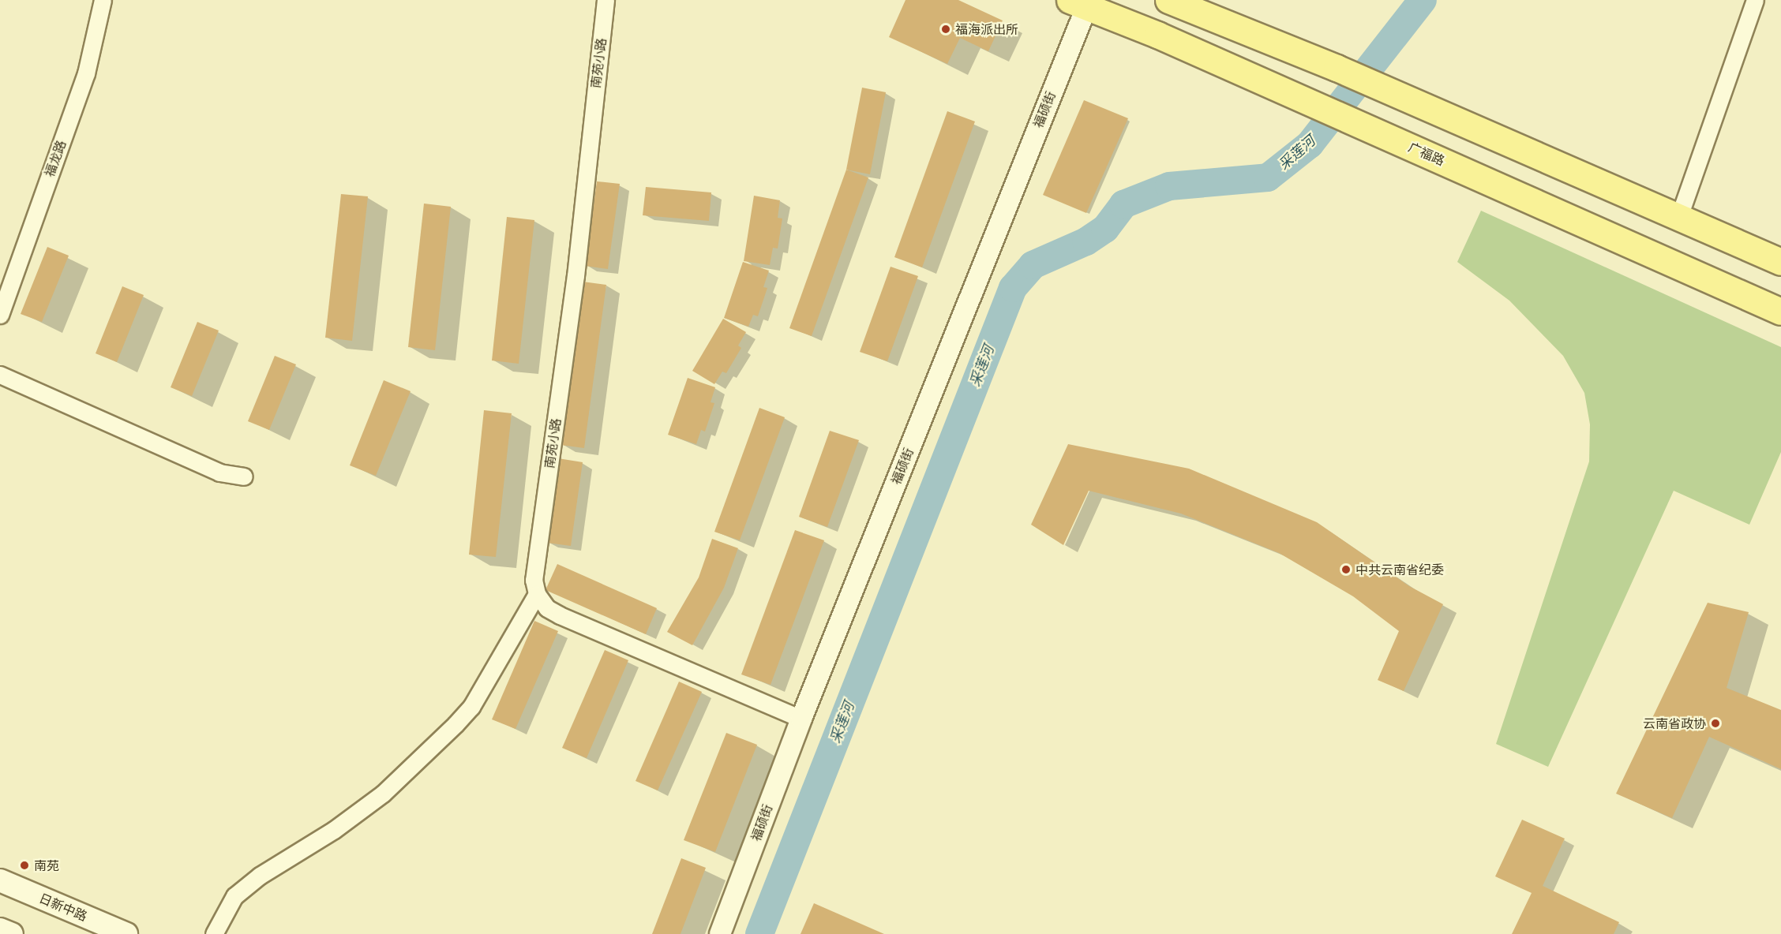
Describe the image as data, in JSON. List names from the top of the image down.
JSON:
{
  "streets": {
    "main road": ["广福路", "日新中路"],
    "street": ["南苑小路", "福硕街", "福龙路"]
  },
  "crossings": [
    ["福硕街", "广福路"]
  ],
  "water": ["采莲河"],
  "places": [
    "福海派出所",
    "中共云南省纪委",
    "云南省政协",
    "南苑"
  ]
}
